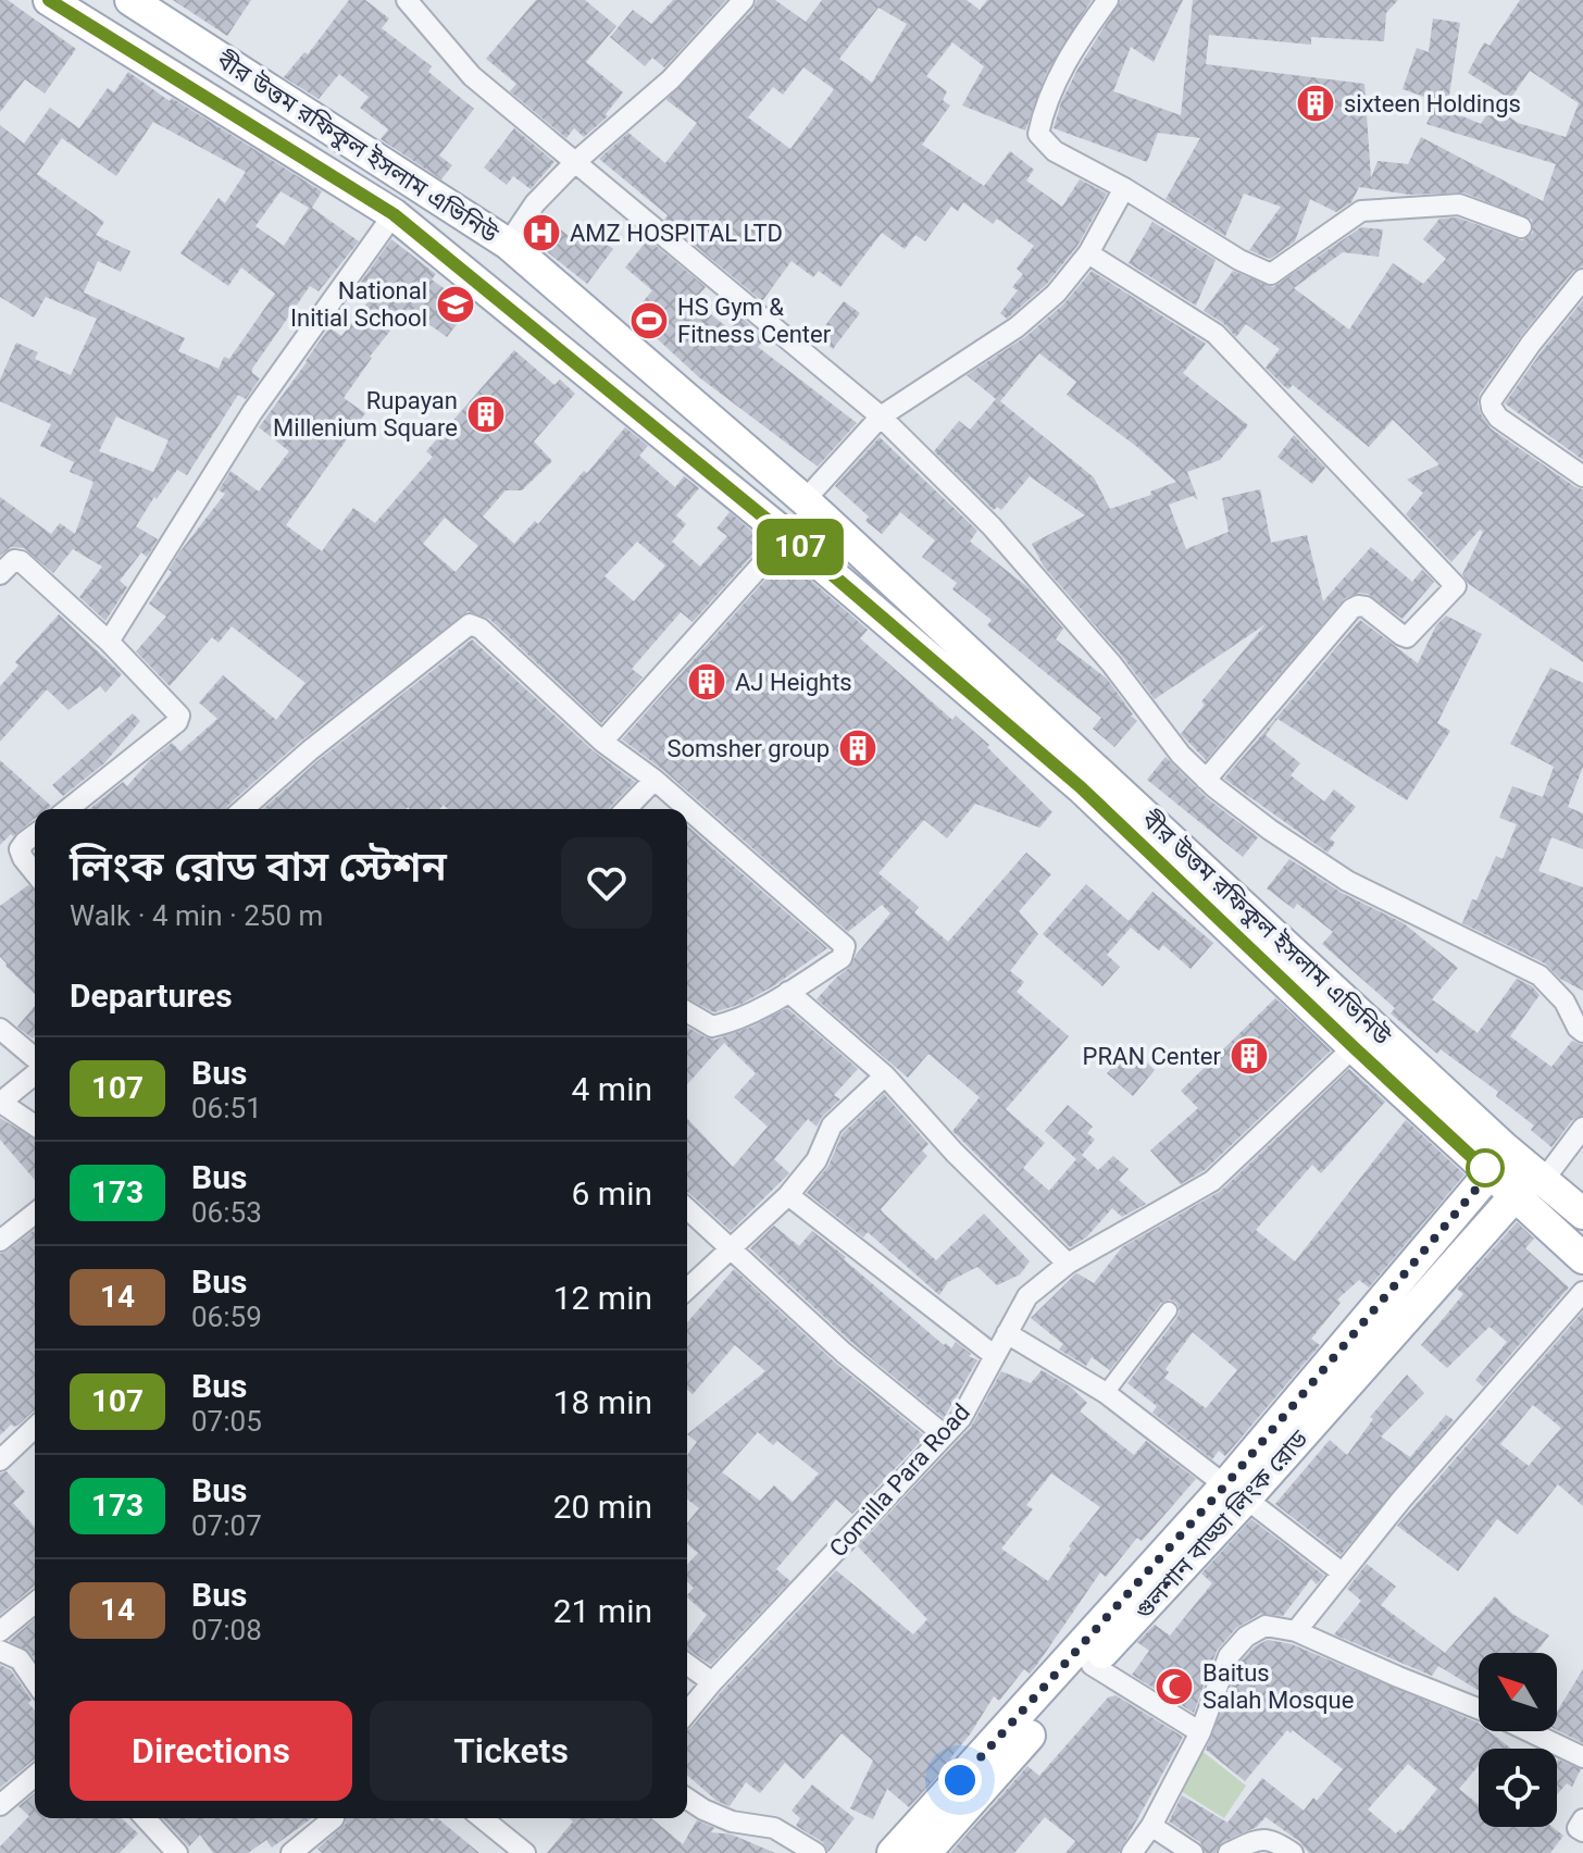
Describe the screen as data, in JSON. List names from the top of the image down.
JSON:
{
  "streets": {
    "main road": ["বীর উত্তম রফিকুল ইসলাম এভিনিউ", "গুলশান বাড্ডা লিংক রোড"],
    "street": ["Comilla Para Road"]
  },
  "crossings": [
    ["বীর উত্তম রফিকুল ইসলাম এভিনিউ", "Comilla Para Road"],
    ["বীর উত্তম রফিকুল ইসলাম এভিনিউ", "গুলশান বাড্ডা লিংক রোড"]
  ],
  "places": {
    "building": [
      "sixteen Holdings",
      "Rupayan Millenium Square",
      "AJ Heights",
      "Somsher group",
      "PRAN Center"
    ],
    "hospital": ["AMZ HOSPITAL LTD"],
    "school or university": ["National Initial School"],
    "sports": ["HS Gym & Fitness Center"],
    "mosque": ["Baitus Salah Mosque"]
  },
  "lines": ["bus line 107"],
  "north": "top left",
  "page": {
    "on_map": "107",
    "heading": [
      ["লিংক রোড বাস স্টেশন", "Walk · 4 min · 250 m"],
      "Departures"
    ],
    "list": [
      {
        "mark": "107",
        "name": "Bus",
        "note": "06:51",
        "value": "4 min"
      },
      {
        "mark": "173",
        "name": "Bus",
        "note": "06:53",
        "value": "6 min"
      },
      {
        "mark": "14",
        "name": "Bus",
        "note": "06:59",
        "value": "12 min"
      },
      {
        "mark": "107",
        "name": "Bus",
        "note": "07:05",
        "value": "18 min"
      },
      {
        "mark": "173",
        "name": "Bus",
        "note": "07:07",
        "value": "20 min"
      },
      {
        "mark": "14",
        "name": "Bus",
        "note": "07:08",
        "value": "21 min"
      }
    ],
    "buttons": ["Directions", "Tickets"]
  }
}
